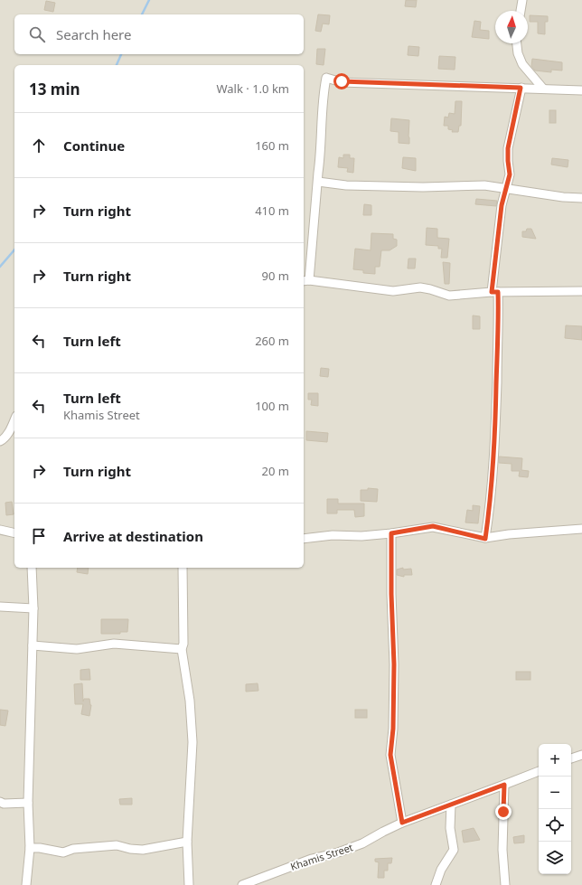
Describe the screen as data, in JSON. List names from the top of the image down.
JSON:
{
  "streets": {
    "street": ["Khamis Street"]
  },
  "north": "top",
  "page": {
    "search": "Search here",
    "heading": ["13 min", "Walk · 1.0 km"],
    "list": [
      ["Continue", "160 m"],
      ["Turn right", "410 m"],
      ["Turn right", "90 m"],
      ["Turn left", "260 m"],
      ["Turn left", "Khamis Street", "100 m"],
      ["Turn right", "20 m"],
      "Arrive at destination"
    ],
    "map_buttons": ["+", "−"]
  }
}
